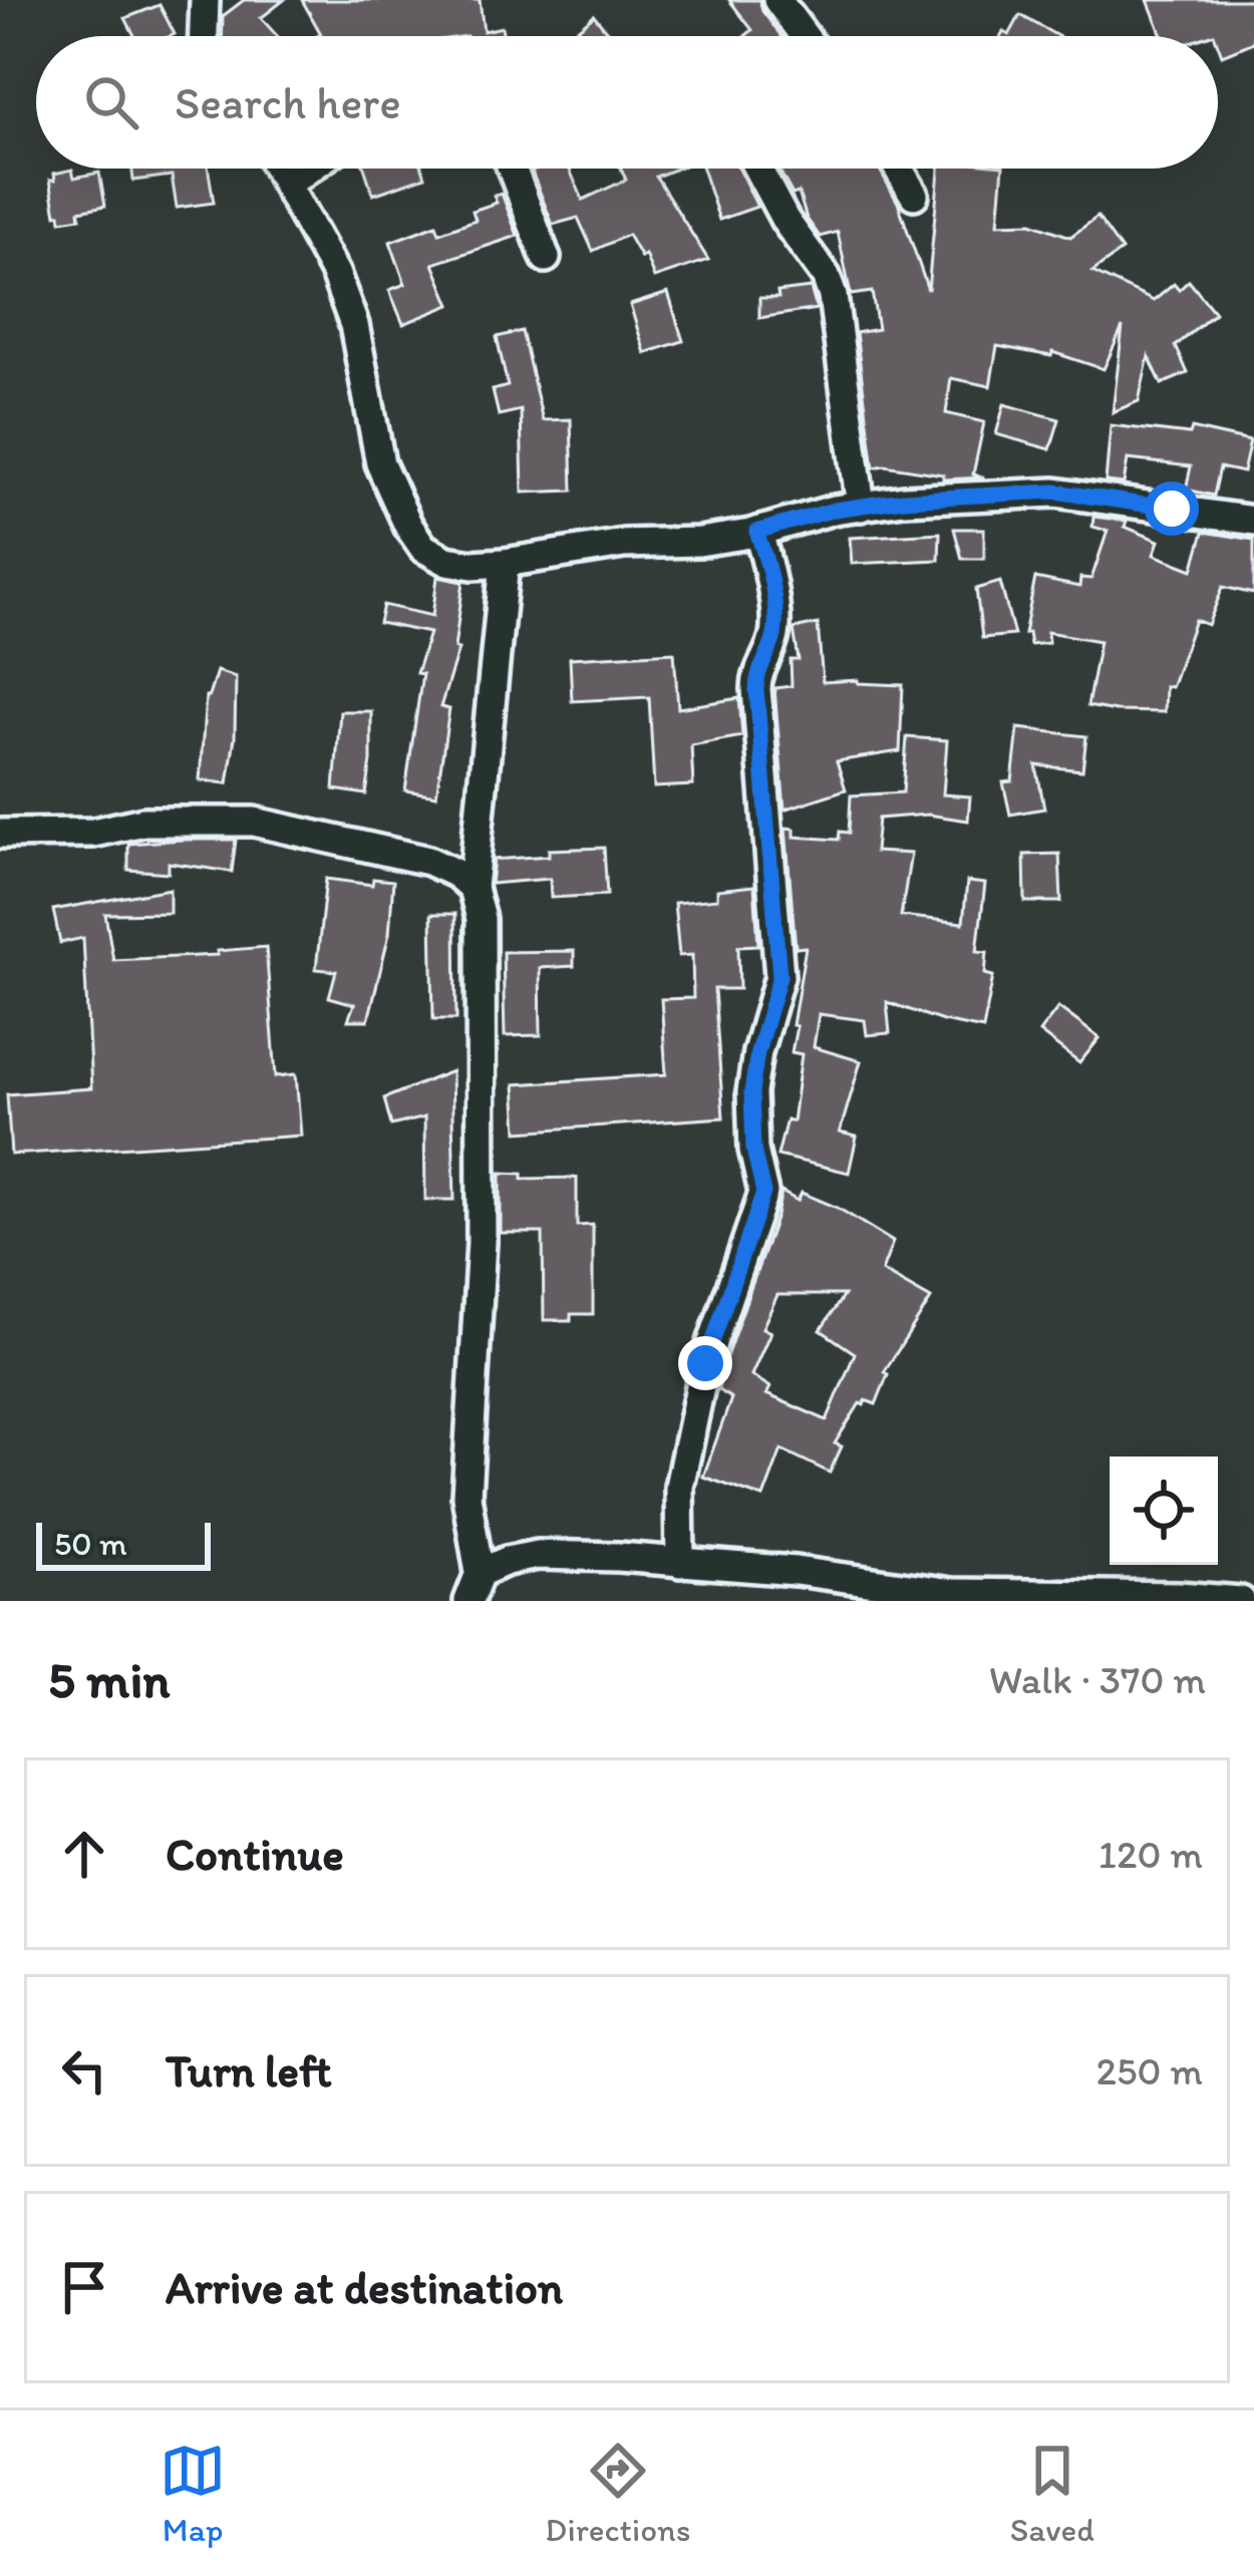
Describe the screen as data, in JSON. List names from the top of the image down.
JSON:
{
  "scale_bar": "50 m",
  "page": {
    "search": "Search here",
    "scale": "50 m",
    "heading": ["5 min", "Walk · 370 m"],
    "list": [
      ["Continue", "120 m"],
      ["Turn left", "250 m"],
      "Arrive at destination"
    ],
    "nav": ["Map", "Directions", "Saved"]
  }
}
